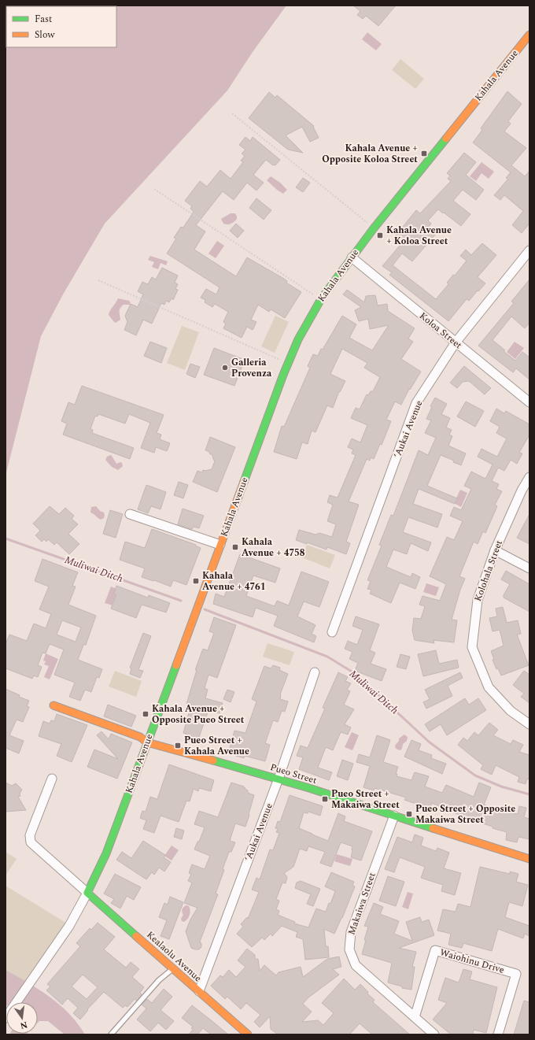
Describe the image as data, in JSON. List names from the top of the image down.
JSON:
{
  "streets": {
    "street": [
      "Kahala Avenue",
      "Koloa Street",
      "ʻAukai Avenue",
      "Kolohala Street",
      "Pueo Street",
      "Makaiwa Street",
      "Kealaolu Avenue",
      "Waiohinu Drive"
    ]
  },
  "crossings": [
    ["Kahala Avenue", "Koloa Street"],
    ["Kahala Avenue", "Pueo Street"],
    ["Kahala Avenue", "Kealaolu Avenue"],
    ["Koloa Street", "ʻAukai Avenue"],
    ["ʻAukai Avenue", "Pueo Street"],
    ["ʻAukai Avenue", "Kealaolu Avenue"],
    ["Pueo Street", "Makaiwa Street"],
    ["Makaiwa Street", "Waiohinu Drive"]
  ],
  "water": ["Muliwai Ditch"],
  "places": {
    "transit": [
      "Kahala Avenue + Opposite Koloa Street",
      "Kahala Avenue + Koloa Street",
      "Kahala Avenue + 4758",
      "Kahala Avenue + 4761",
      "Kahala Avenue + Opposite Pueo Street",
      "Pueo Street + Kahala Avenue",
      "Pueo Street + Makaiwa Street",
      "Pueo Street + Opposite Makaiwa Street"
    ],
    "other": ["Galleria Provenza"]
  },
  "legend": ["Fast", "Slow"],
  "north": "bottom"
}
